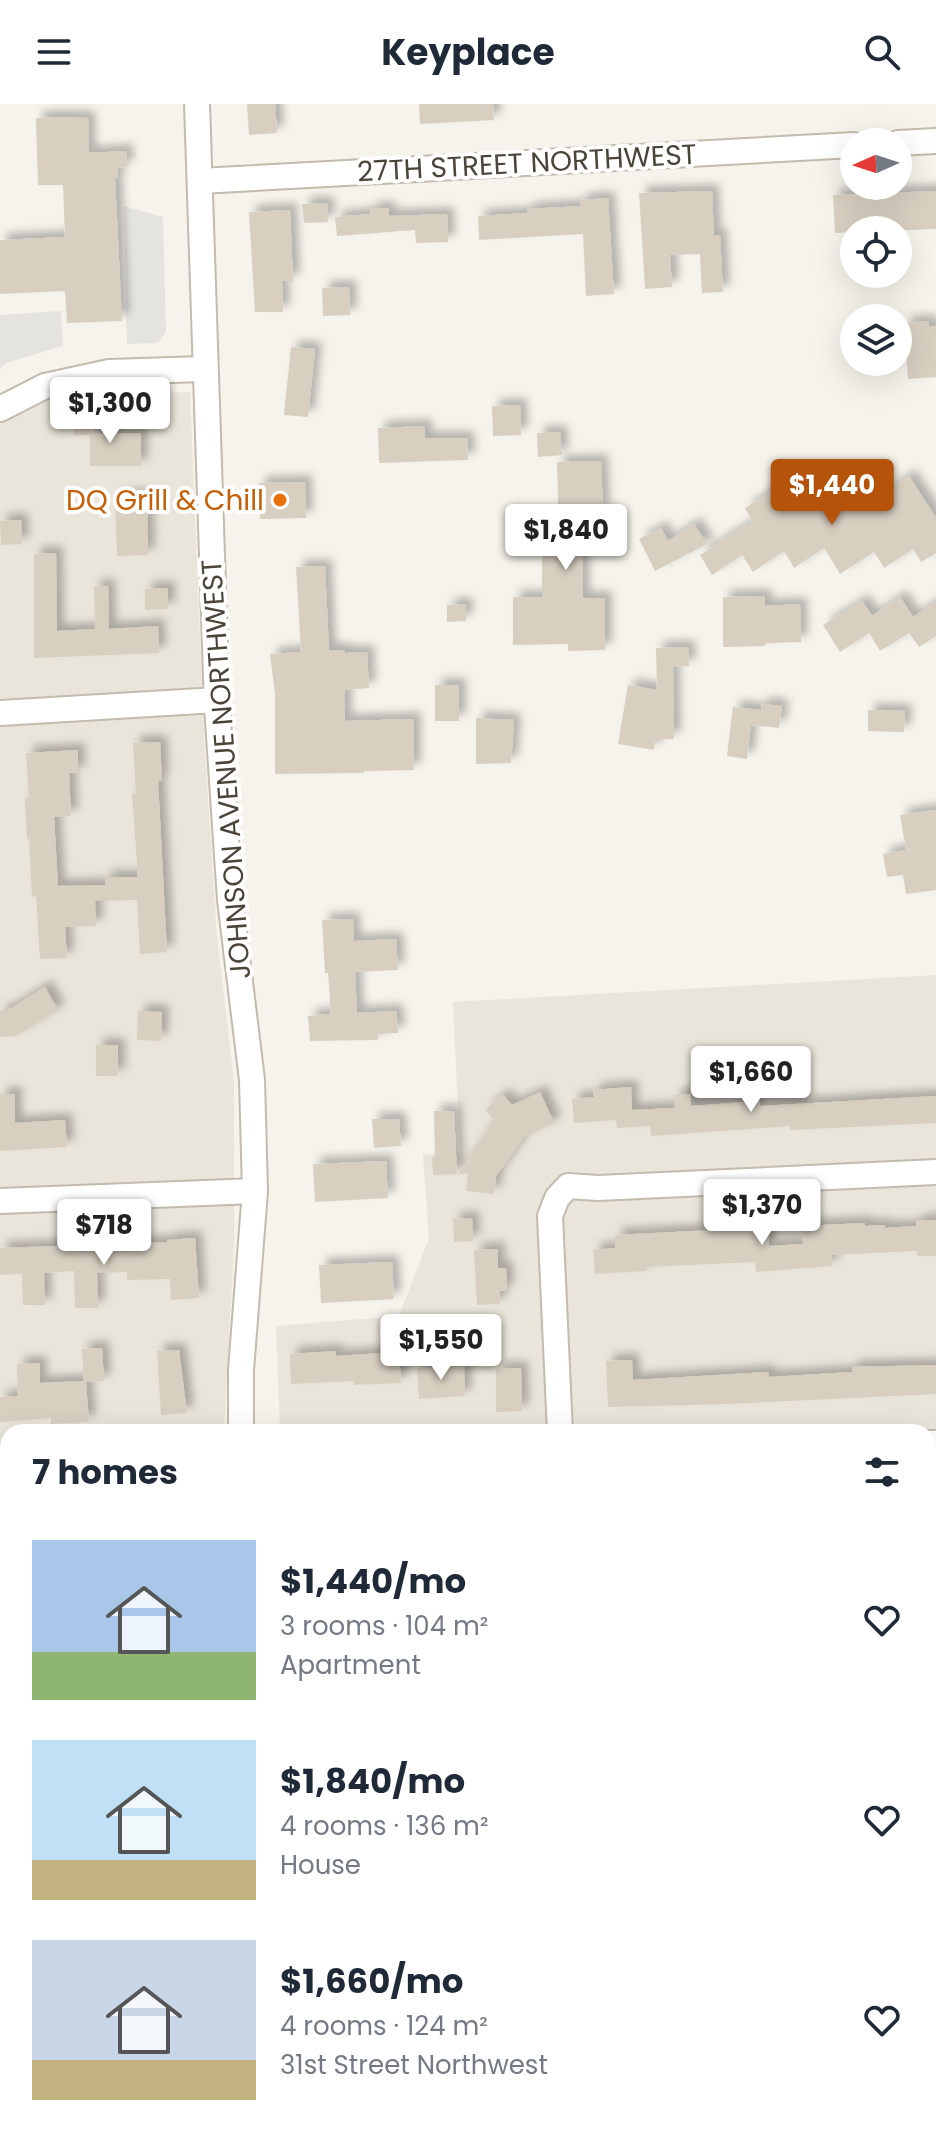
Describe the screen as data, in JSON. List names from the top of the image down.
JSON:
{
  "streets": {
    "street": ["27TH STREET NORTHWEST", "JOHNSON AVENUE NORTHWEST"]
  },
  "crossings": [
    ["27TH STREET NORTHWEST", "JOHNSON AVENUE NORTHWEST"]
  ],
  "places": ["DQ Grill & Chill"],
  "north": "left",
  "page": {
    "header": "Keyplace",
    "price": [
      "$1,300",
      "$1,440",
      "$1,840",
      "$1,660",
      "$1,370",
      "$718",
      "$1,550"
    ],
    "heading": "7 homes",
    "list": [
      {
        "name": "$1,440/mo",
        "note": "3 rooms · 104 m² · Apartment"
      },
      {
        "name": "$1,840/mo",
        "note": "4 rooms · 136 m² · House"
      },
      {
        "name": "$1,660/mo",
        "note": "4 rooms · 124 m² · 31st Street Northwest"
      }
    ]
  }
}
